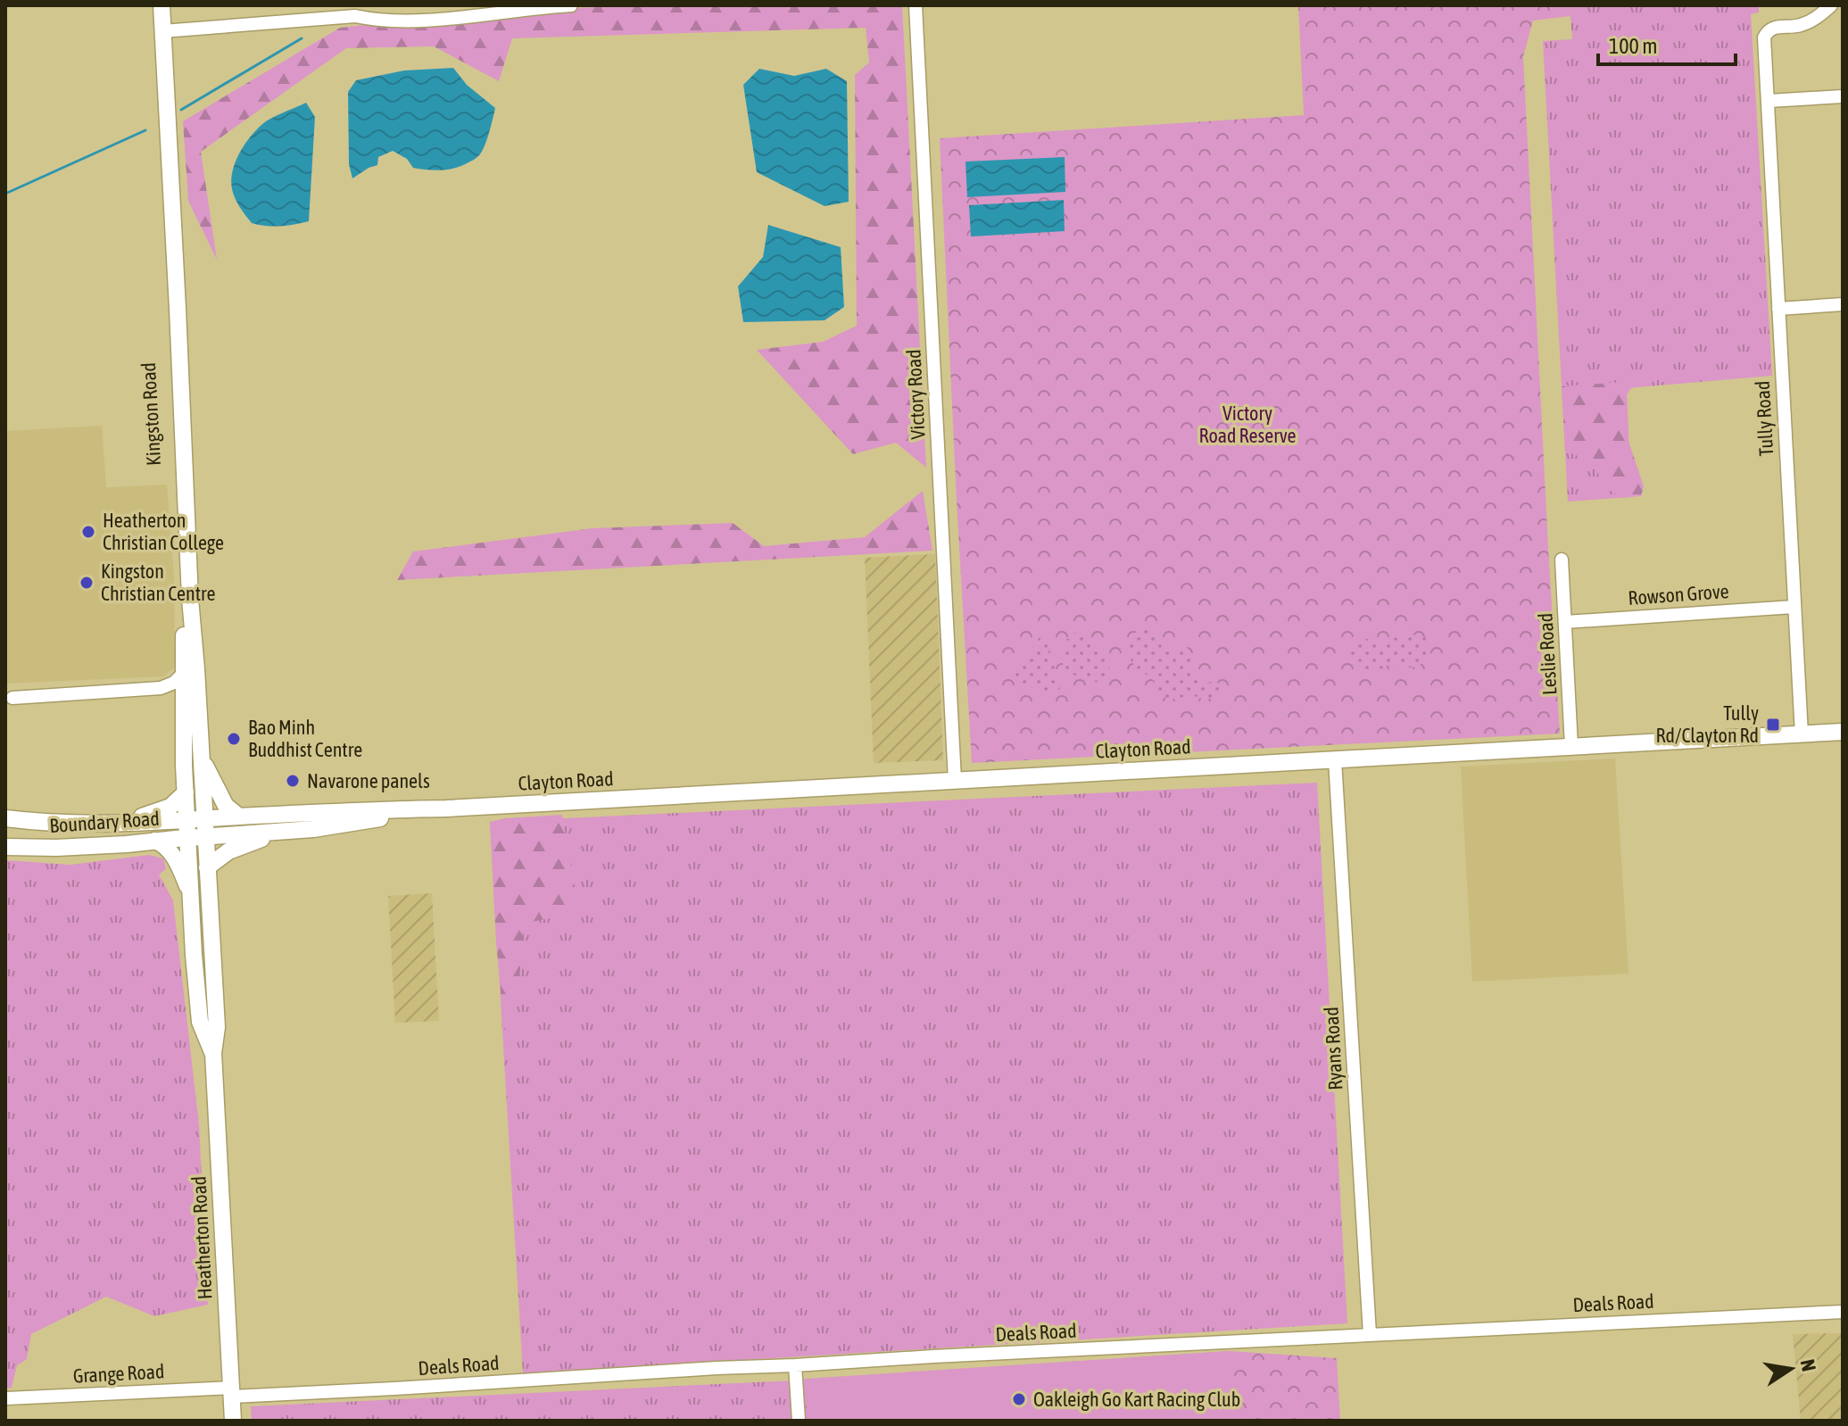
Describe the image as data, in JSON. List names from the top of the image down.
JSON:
{
  "streets": {
    "main road": [
      "Kingston Road",
      "Clayton Road",
      "Boundary Road",
      "Heatherton Road"
    ],
    "street": [
      "Victory Road",
      "Tully Road",
      "Rowson Grove",
      "Leslie Road",
      "Ryans Road",
      "Deals Road",
      "Grange Road"
    ]
  },
  "crossings": [
    ["Victory Road", "Clayton Road"],
    ["Kingston Road", "Clayton Road"],
    ["Kingston Road", "Boundary Road"],
    ["Kingston Road", "Heatherton Road"],
    ["Tully Road", "Rowson Grove"],
    ["Tully Road", "Clayton Road"],
    ["Rowson Grove", "Leslie Road"],
    ["Leslie Road", "Clayton Road"],
    ["Clayton Road", "Boundary Road"],
    ["Clayton Road", "Ryans Road"],
    ["Clayton Road", "Heatherton Road"],
    ["Boundary Road", "Heatherton Road"],
    ["Ryans Road", "Deals Road"],
    ["Heatherton Road", "Deals Road"],
    ["Heatherton Road", "Grange Road"],
    ["Deals Road", "Grange Road"]
  ],
  "parks": ["Victory Road Reserve"],
  "places": {
    "other": [
      "Heatherton Christian College",
      "Kingston Christian Centre",
      "Bao Minh Buddhist Centre",
      "Navarone panels",
      "Oakleigh Go Kart Racing Club"
    ],
    "transit": ["Tully Rd/Clayton Rd"]
  },
  "scale_bar": "100 m",
  "north": "right"
}
